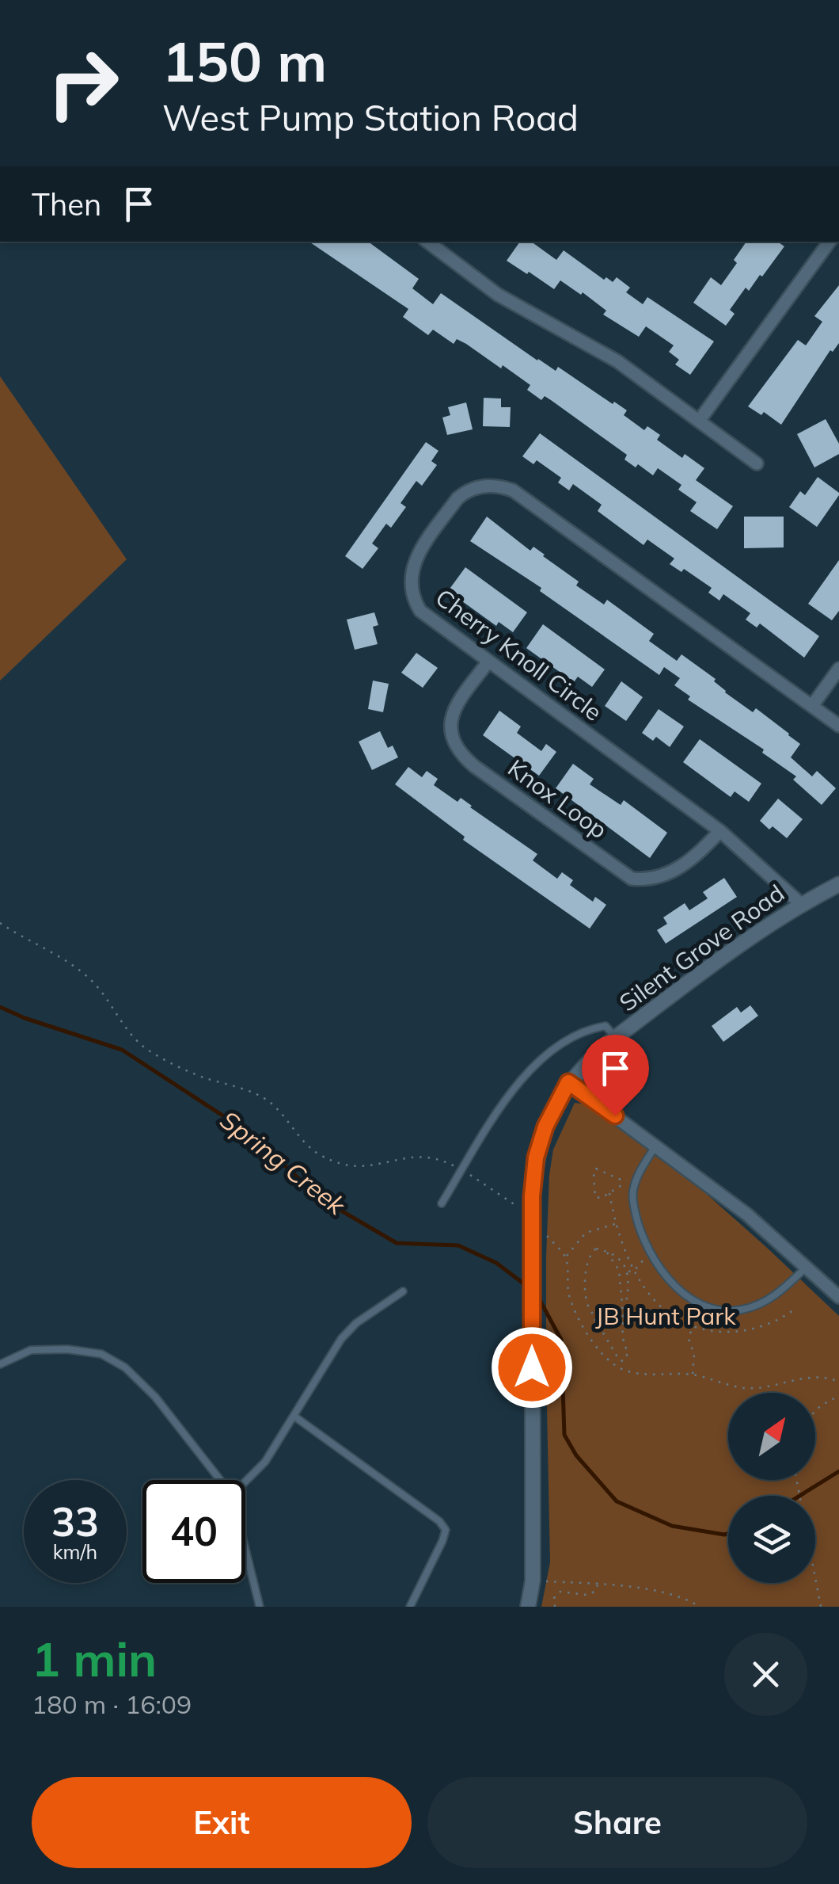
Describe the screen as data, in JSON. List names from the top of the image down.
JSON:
{
  "streets": {
    "street": ["Cherry Knoll Circle", "Knox Loop", "Silent Grove Road"]
  },
  "crossings": [
    ["Cherry Knoll Circle", "Knox Loop"],
    ["Cherry Knoll Circle", "Silent Grove Road"]
  ],
  "water": ["Spring Creek"],
  "parks": ["JB Hunt Park"],
  "north": "top right",
  "page": {
    "turn": ["150 m", "West Pump Station Road"],
    "then": "Then",
    "speed": "33 km/h",
    "limit": "40",
    "heading": ["1 min", "180 m · 16:09"],
    "buttons": ["Exit", "Share"]
  }
}
